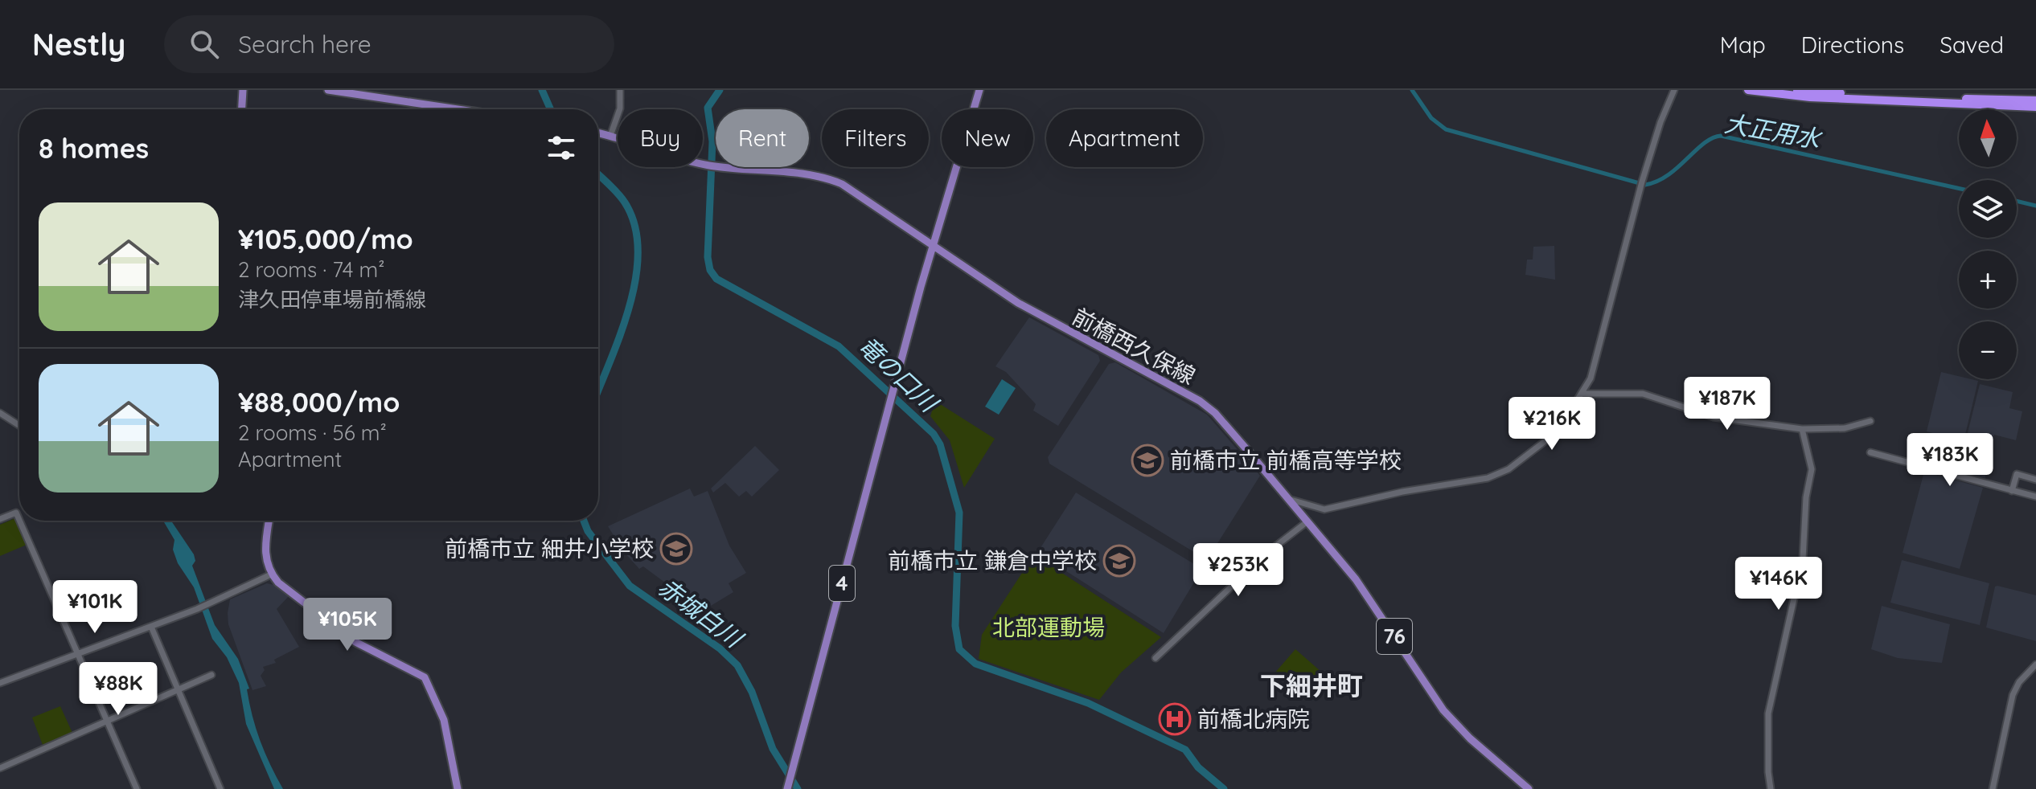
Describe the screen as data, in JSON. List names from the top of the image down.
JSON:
{
  "streets": {
    "main road": ["前橋西久保線", "4", "76"]
  },
  "crossings": [
    ["前橋西久保線", "4"]
  ],
  "districts": ["下細井町"],
  "water": ["大正用水", "竜の口川", "赤城白川"],
  "parks": ["北部運動場"],
  "places": {
    "school or university": ["前橋市立 前橋高等学校", "前橋市立 細井小学校", "前橋市立 鎌倉中学校"],
    "hospital": ["前橋北病院"]
  },
  "north": "top",
  "page": {
    "header": "Nestly",
    "search": "Search here",
    "nav": ["Map", "Directions", "Saved"],
    "map_buttons": ["+", "−"],
    "chip": [
      "Buy",
      "Rent",
      "Filters",
      "New",
      "Apartment"
    ],
    "heading": "8 homes",
    "list": [
      {
        "name": "¥105,000/mo",
        "note": "2 rooms · 74 m² · 津久田停車場前橋線"
      },
      {
        "name": "¥88,000/mo",
        "note": "2 rooms · 56 m² · Apartment"
      }
    ],
    "price": [
      "¥187K",
      "¥216K",
      "¥183K",
      "¥253K",
      "¥146K",
      "¥101K",
      "¥105K",
      "¥88K"
    ]
  }
}
